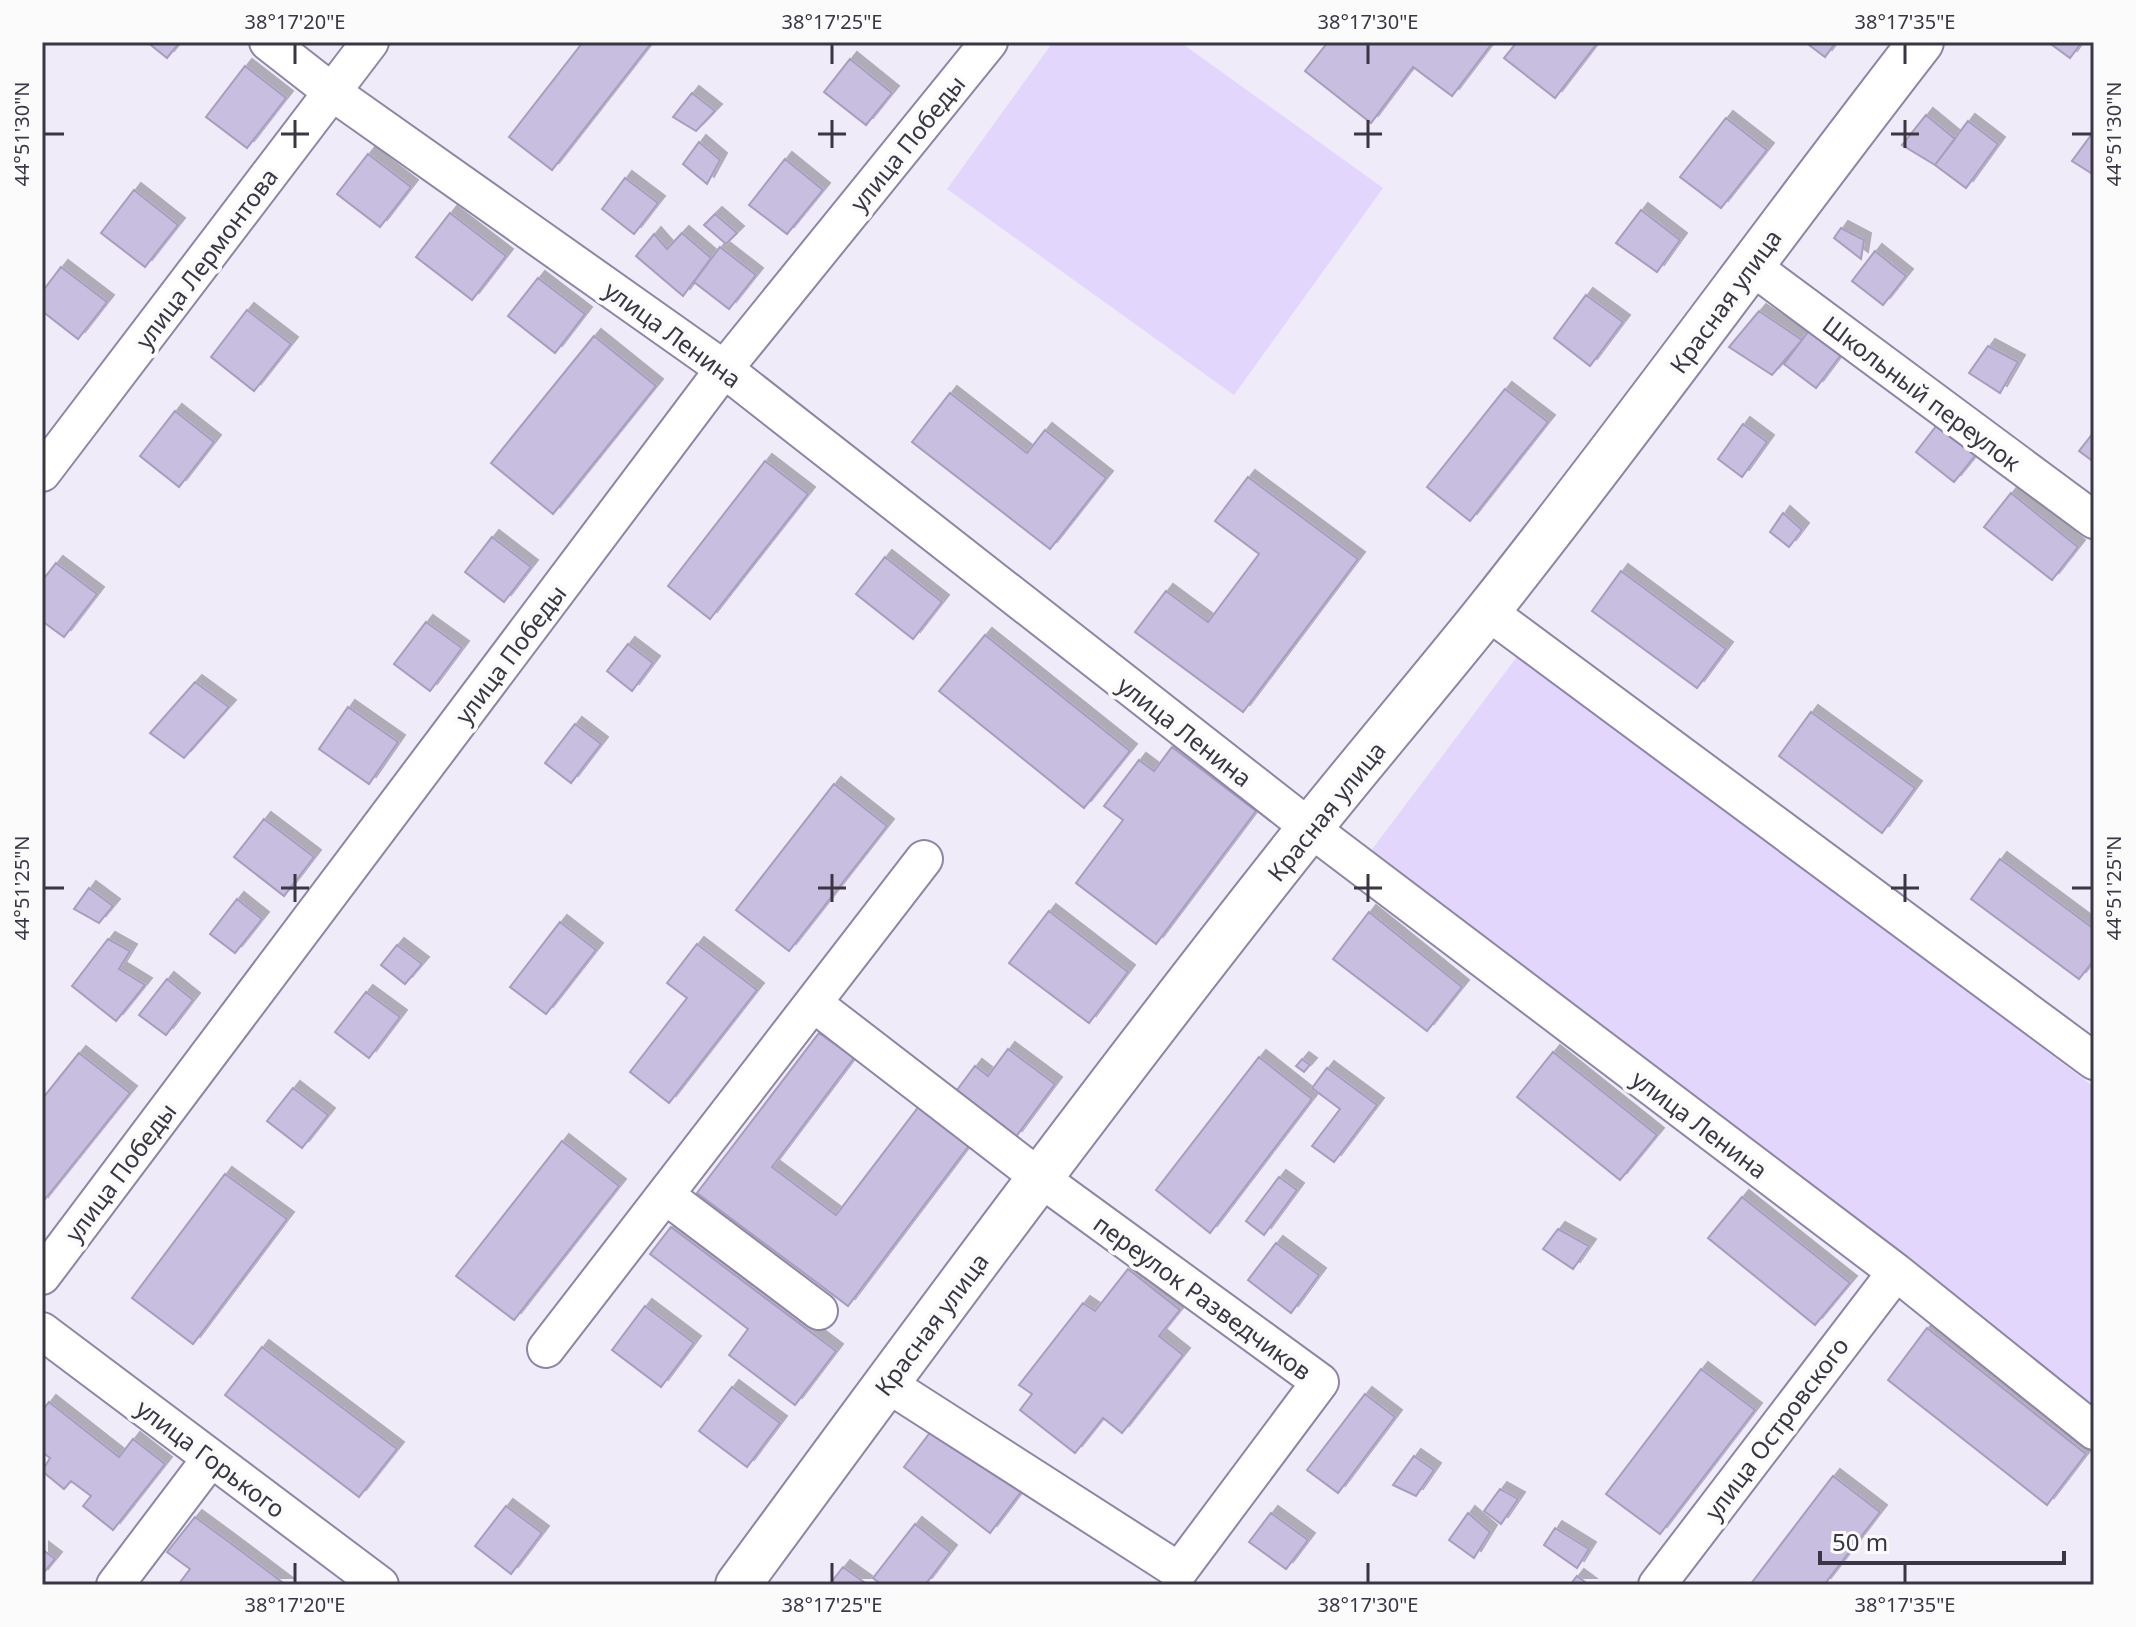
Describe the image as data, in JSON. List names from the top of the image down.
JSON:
{
  "streets": {
    "street": [
      "улица Победы",
      "улица Лермонтова",
      "Красная улица",
      "улица Ленина",
      "Школьный переулок",
      "переулок Разведчиков",
      "улица Островского",
      "улица Горького"
    ]
  },
  "crossings": [
    ["улица Победы", "улица Ленина"],
    ["улица Лермонтова", "улица Ленина"],
    ["Красная улица", "улица Ленина"],
    ["Красная улица", "Школьный переулок"],
    ["Красная улица", "переулок Разведчиков"],
    ["улица Ленина", "улица Островского"]
  ],
  "scale_bar": "50 m",
  "coordinates": [
    "38°17'20\"E",
    "38°17'25\"E",
    "38°17'30\"E",
    "38°17'35\"E",
    "44°51'30\"N",
    "44°51'25\"N"
  ]
}
